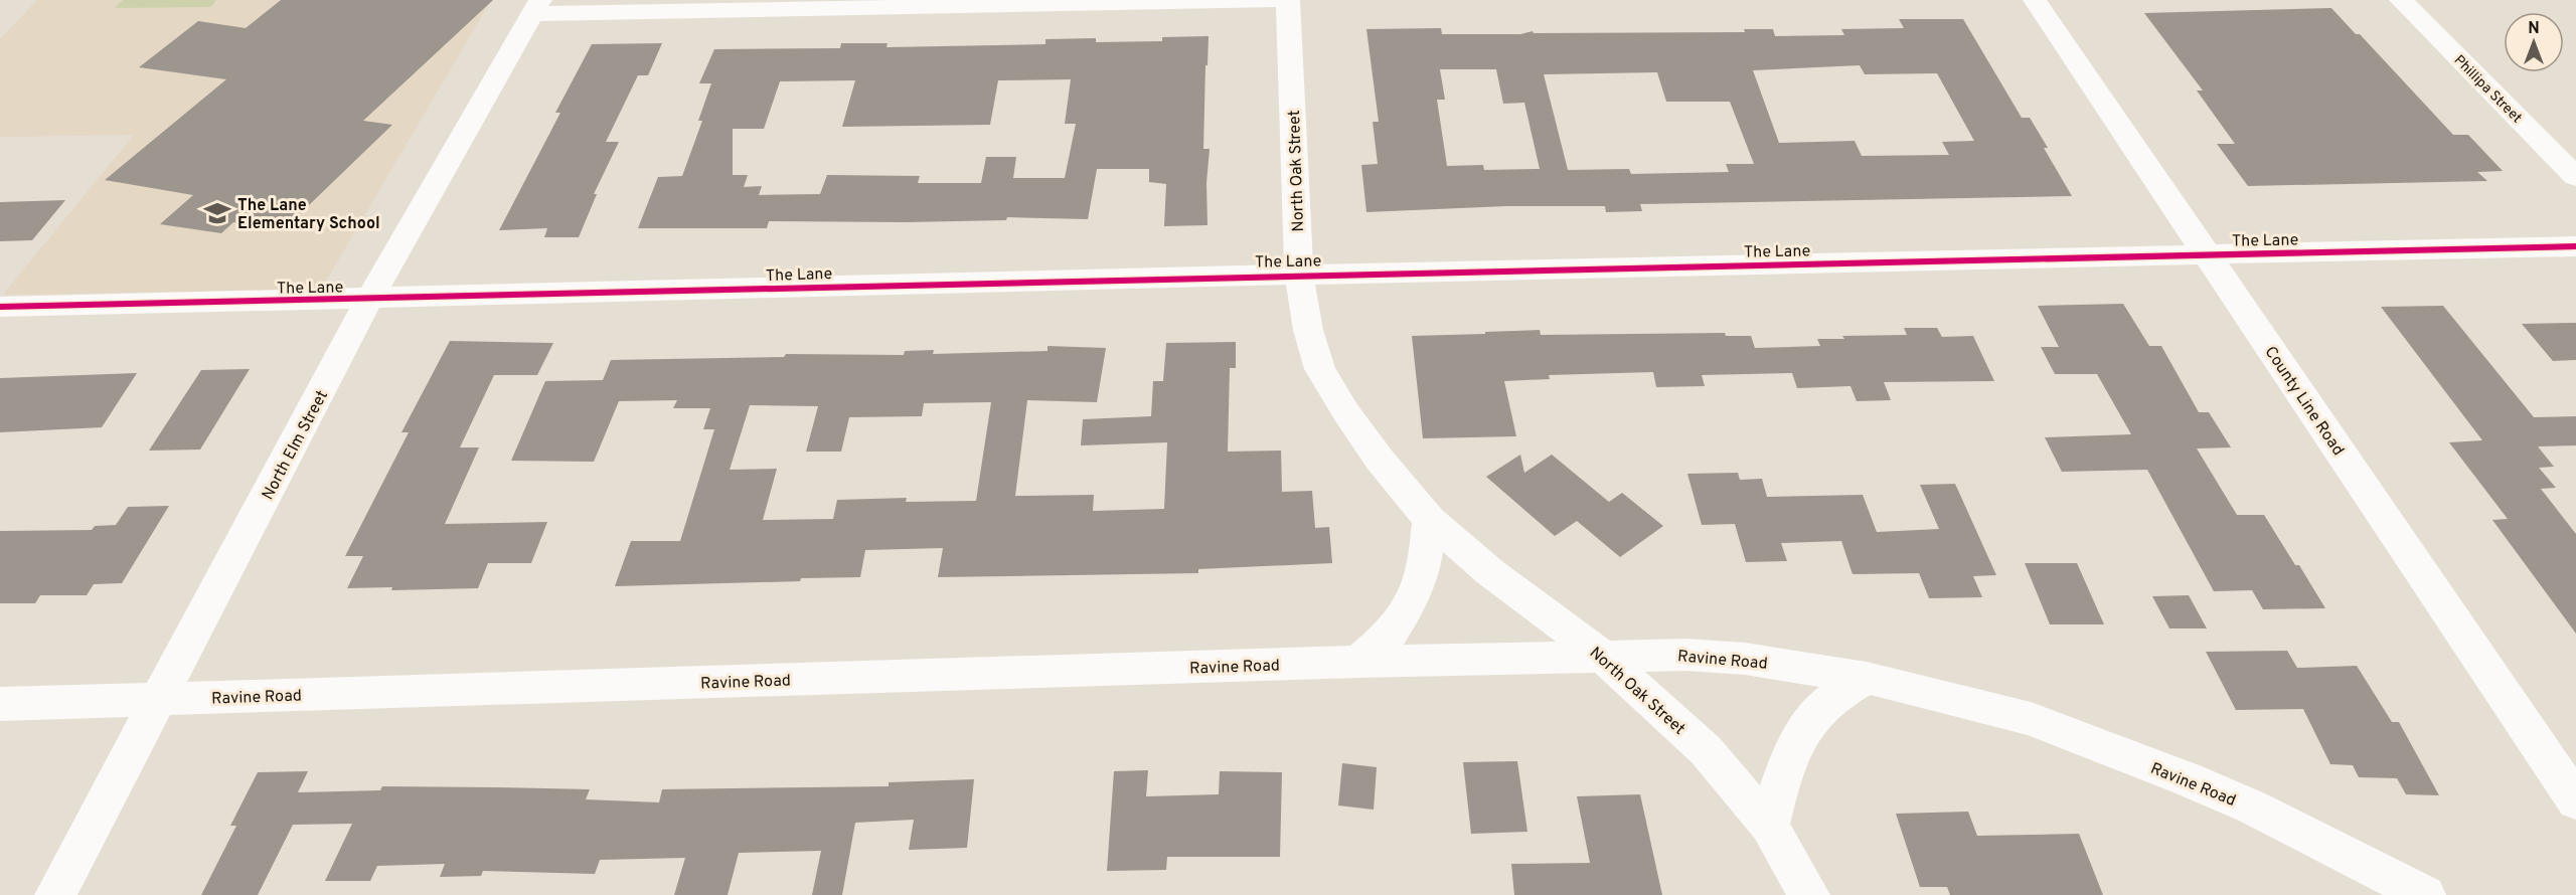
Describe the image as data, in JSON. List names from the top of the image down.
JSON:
{
  "streets": {
    "street": [
      "Phillipa Street",
      "North Oak Street",
      "The Lane",
      "County Line Road",
      "North Elm Street",
      "Ravine Road"
    ]
  },
  "crossings": [
    ["North Oak Street", "The Lane"],
    ["North Oak Street", "Ravine Road"],
    ["The Lane", "County Line Road"],
    ["The Lane", "North Elm Street"],
    ["North Elm Street", "Ravine Road"]
  ],
  "places": {
    "school or university": ["The Lane Elementary School"]
  },
  "north": "top"
}
